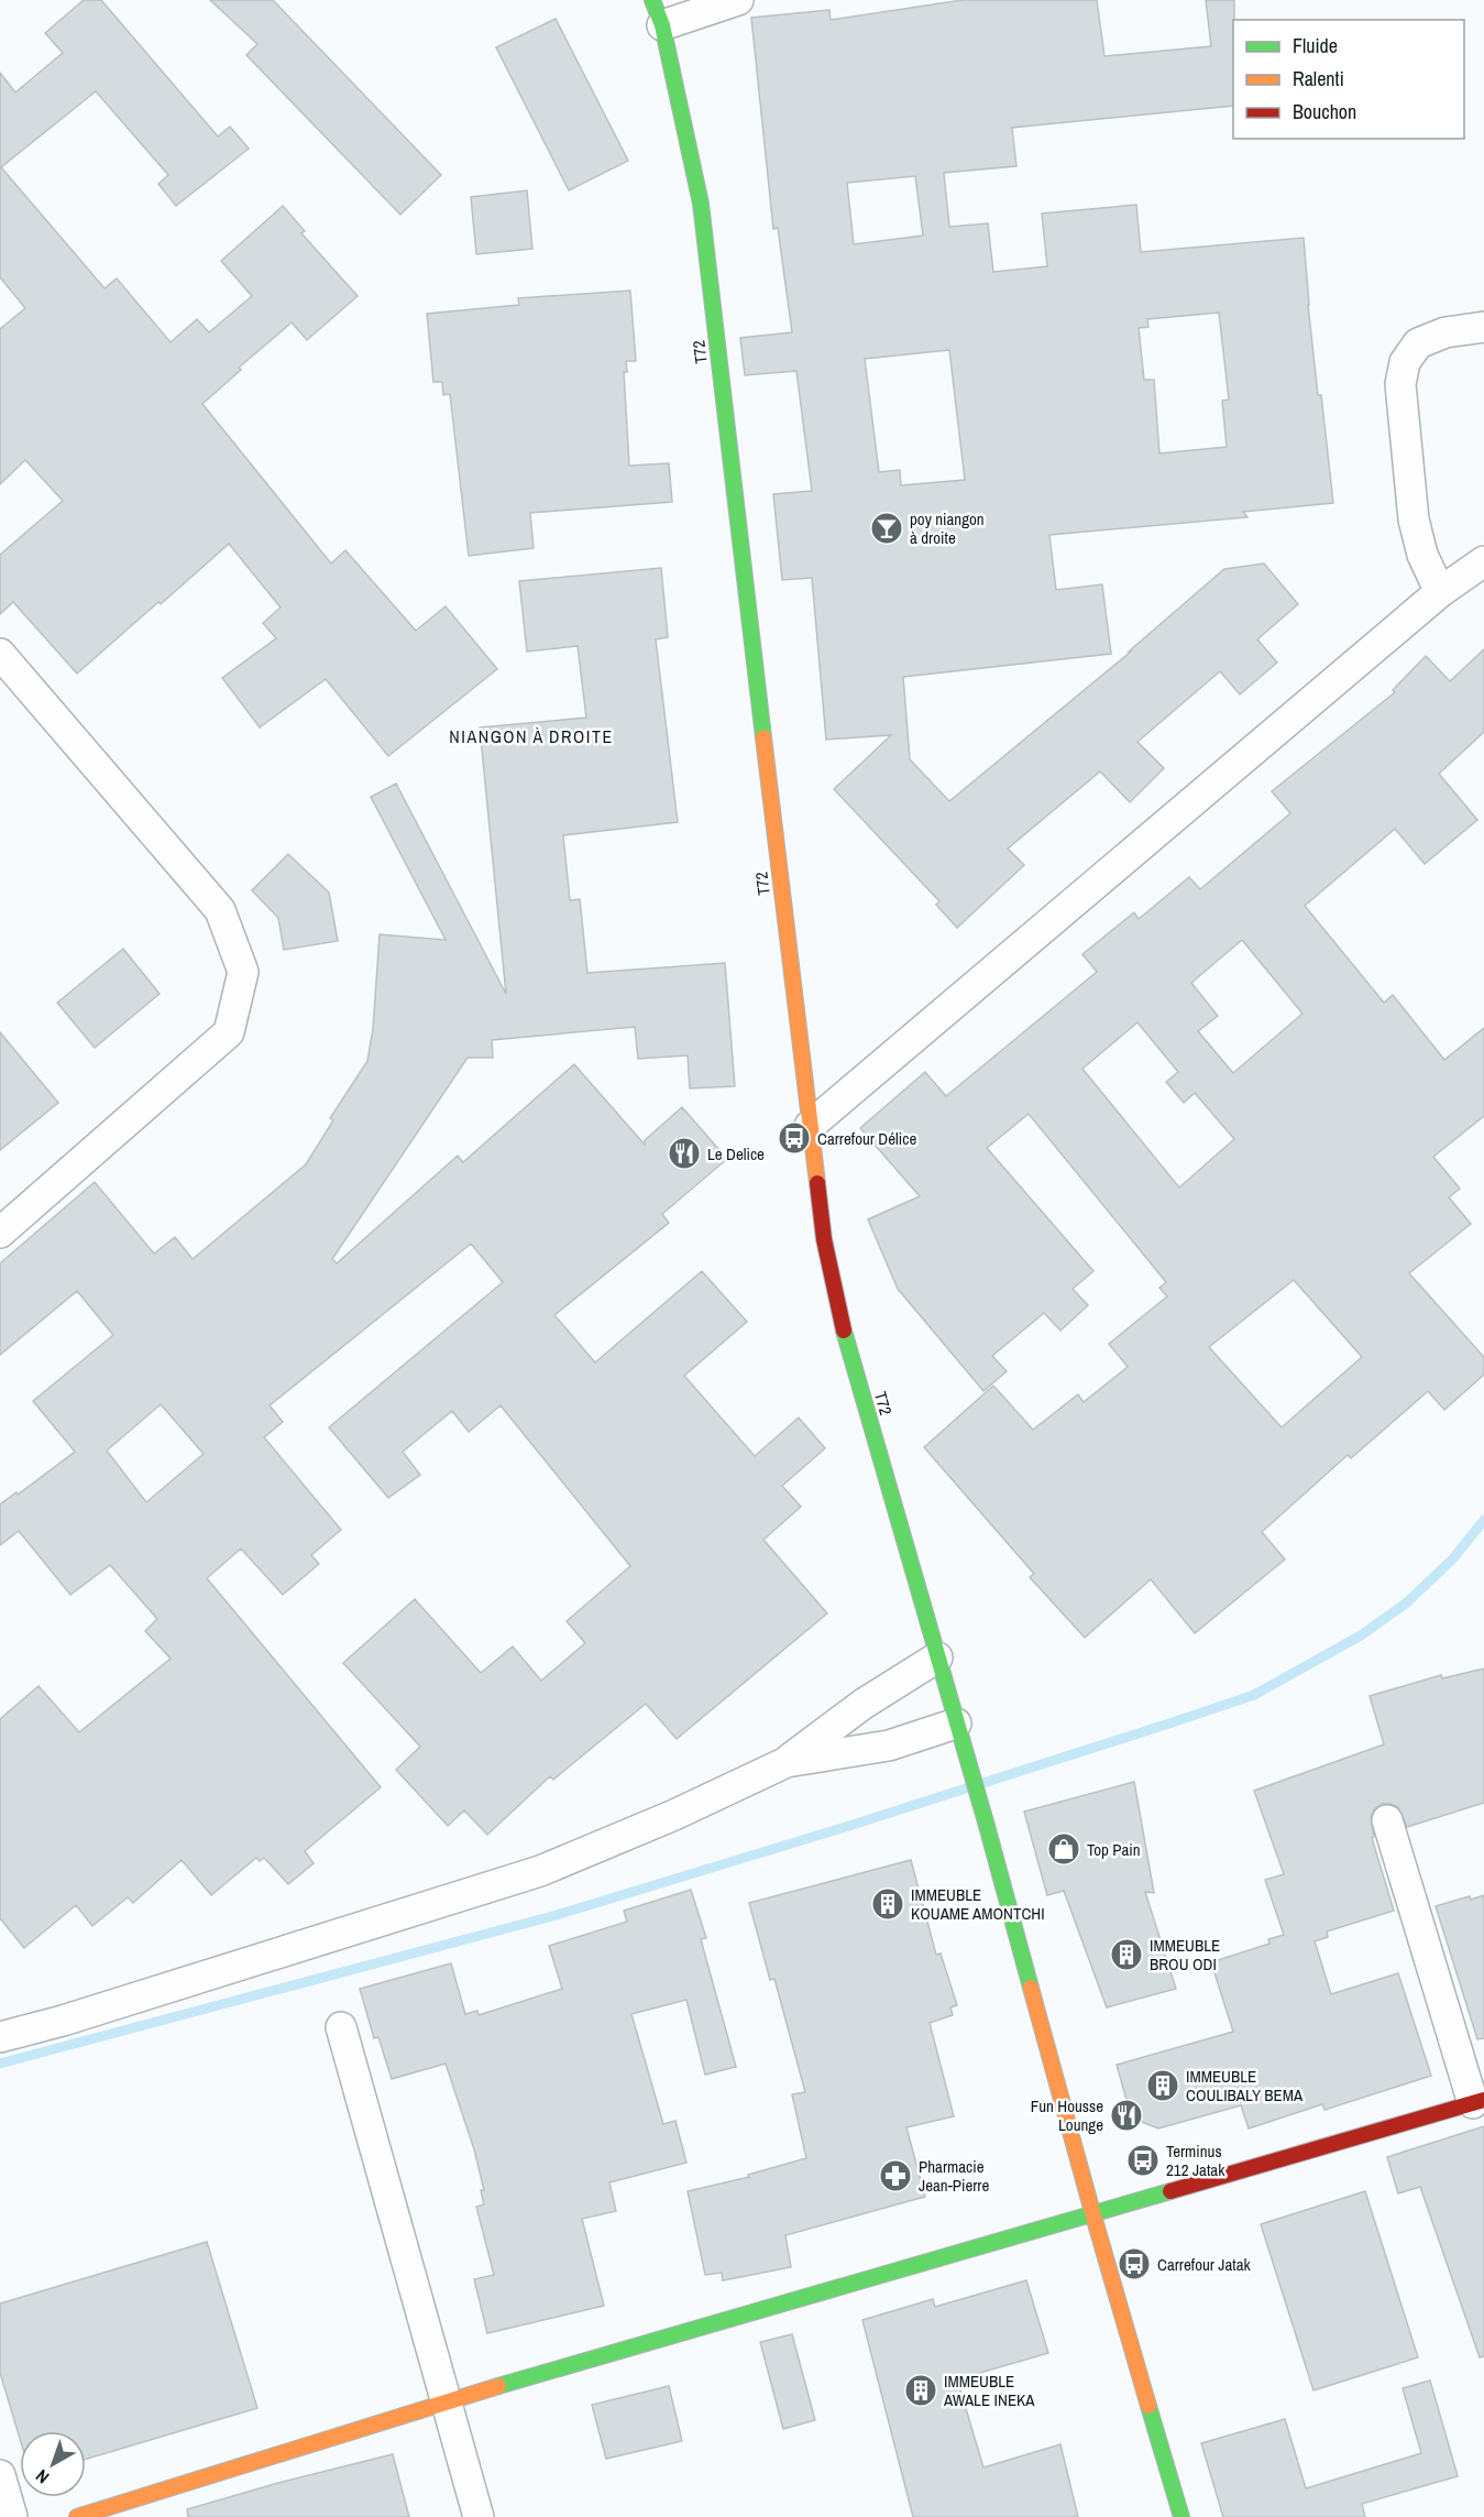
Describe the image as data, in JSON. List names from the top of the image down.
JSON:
{
  "streets": {
    "street": ["T72"]
  },
  "districts": ["NIANGON À DROITE"],
  "places": {
    "bar": ["poy niangon à droite"],
    "bus stop": ["Carrefour Délice", "Terminus 212 Jatak", "Carrefour Jatak"],
    "restaurant": ["Le Delice", "Fun Housse Lounge"],
    "shop": ["Top Pain"],
    "building": [
      "IMMEUBLE KOUAME AMONTCHI",
      "IMMEUBLE BROU ODI",
      "IMMEUBLE COULIBALY BEMA",
      "IMMEUBLE AWALE INEKA"
    ],
    "pharmacy": ["Pharmacie Jean-Pierre"]
  },
  "legend": ["Fluide", "Ralenti", "Bouchon"],
  "north": "bottom left"
}
